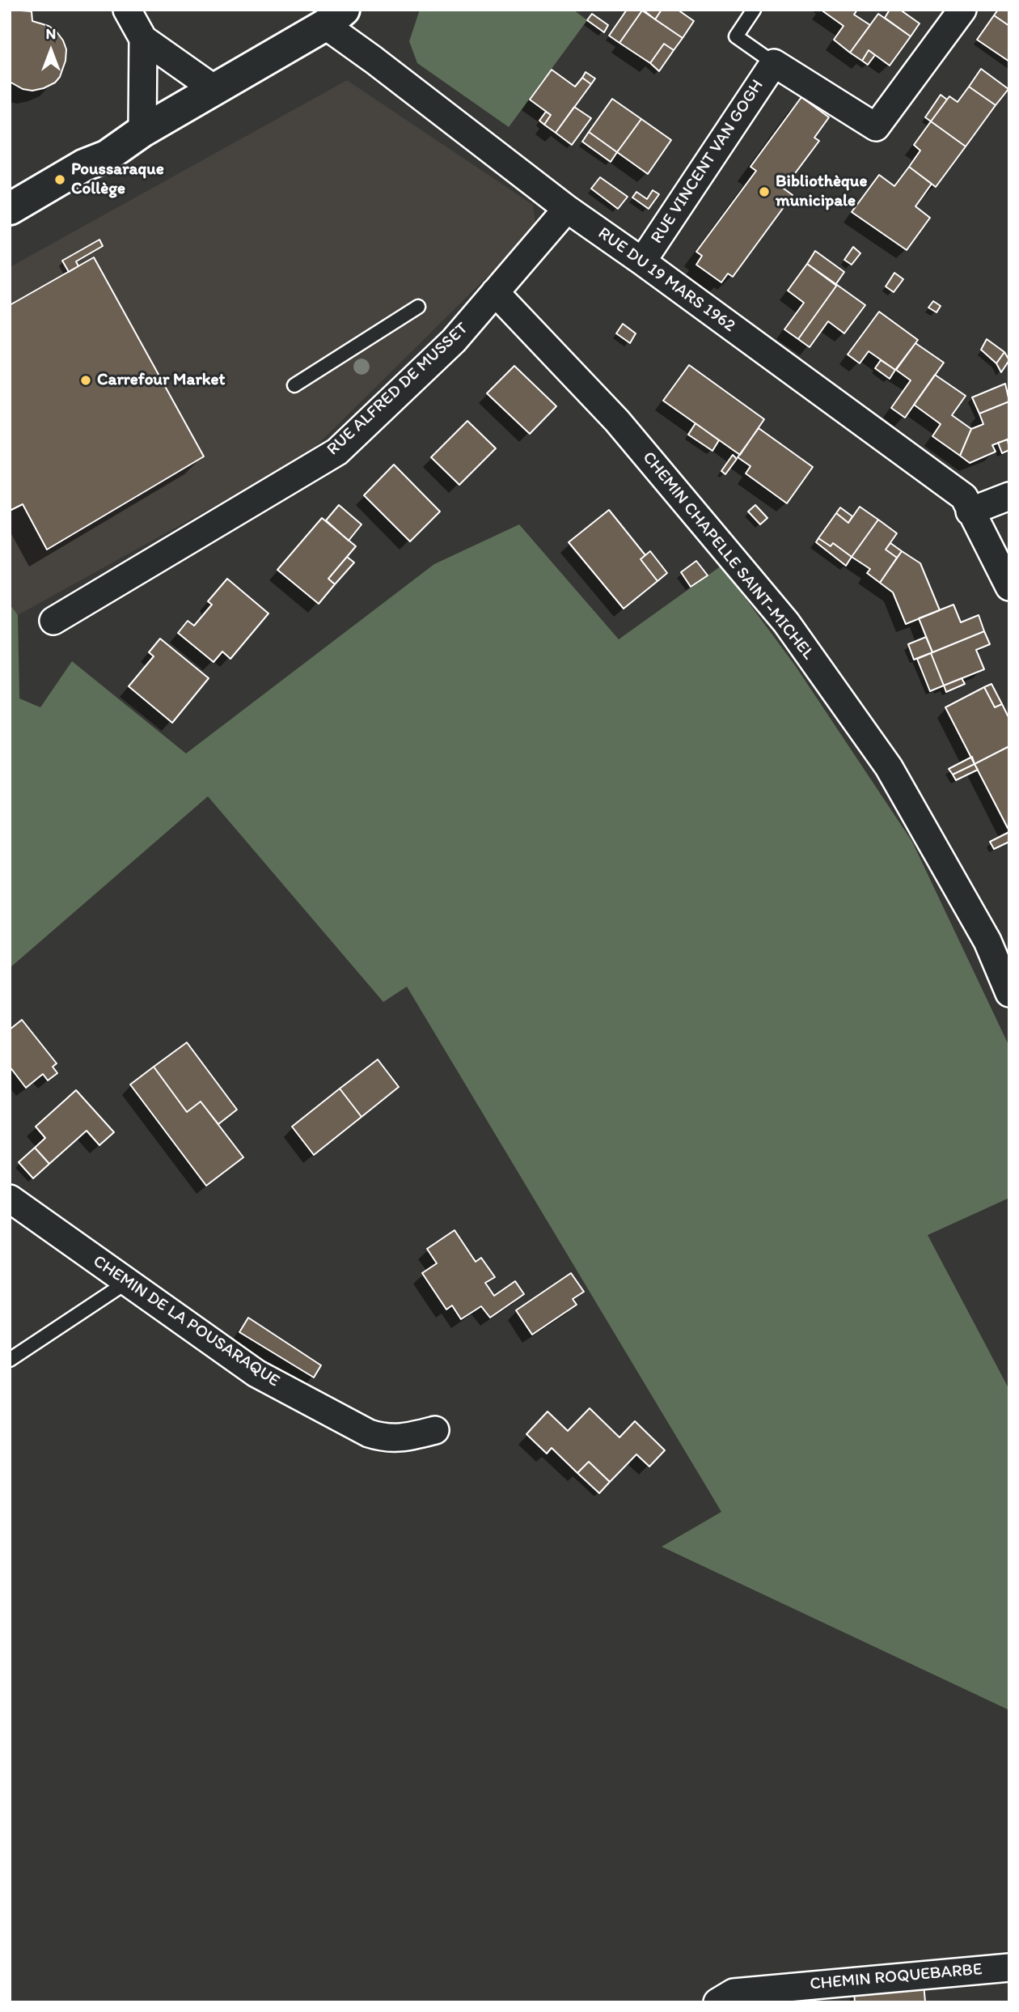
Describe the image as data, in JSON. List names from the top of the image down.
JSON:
{
  "streets": {
    "street": [
      "RUE VINCENT VAN GOGH",
      "RUE DU 19 MARS 1962",
      "RUE ALFRED DE MUSSET",
      "CHEMIN CHAPELLE SAINT-MICHEL",
      "CHEMIN DE LA POUSARAQUE",
      "CHEMIN ROQUEBARBE"
    ]
  },
  "crossings": [
    ["RUE VINCENT VAN GOGH", "RUE DU 19 MARS 1962"],
    ["RUE DU 19 MARS 1962", "RUE ALFRED DE MUSSET"],
    ["RUE ALFRED DE MUSSET", "CHEMIN CHAPELLE SAINT-MICHEL"]
  ],
  "places": ["Poussaraque Collège", "Bibliothèque municipale", "Carrefour Market"],
  "north": "top"
}
